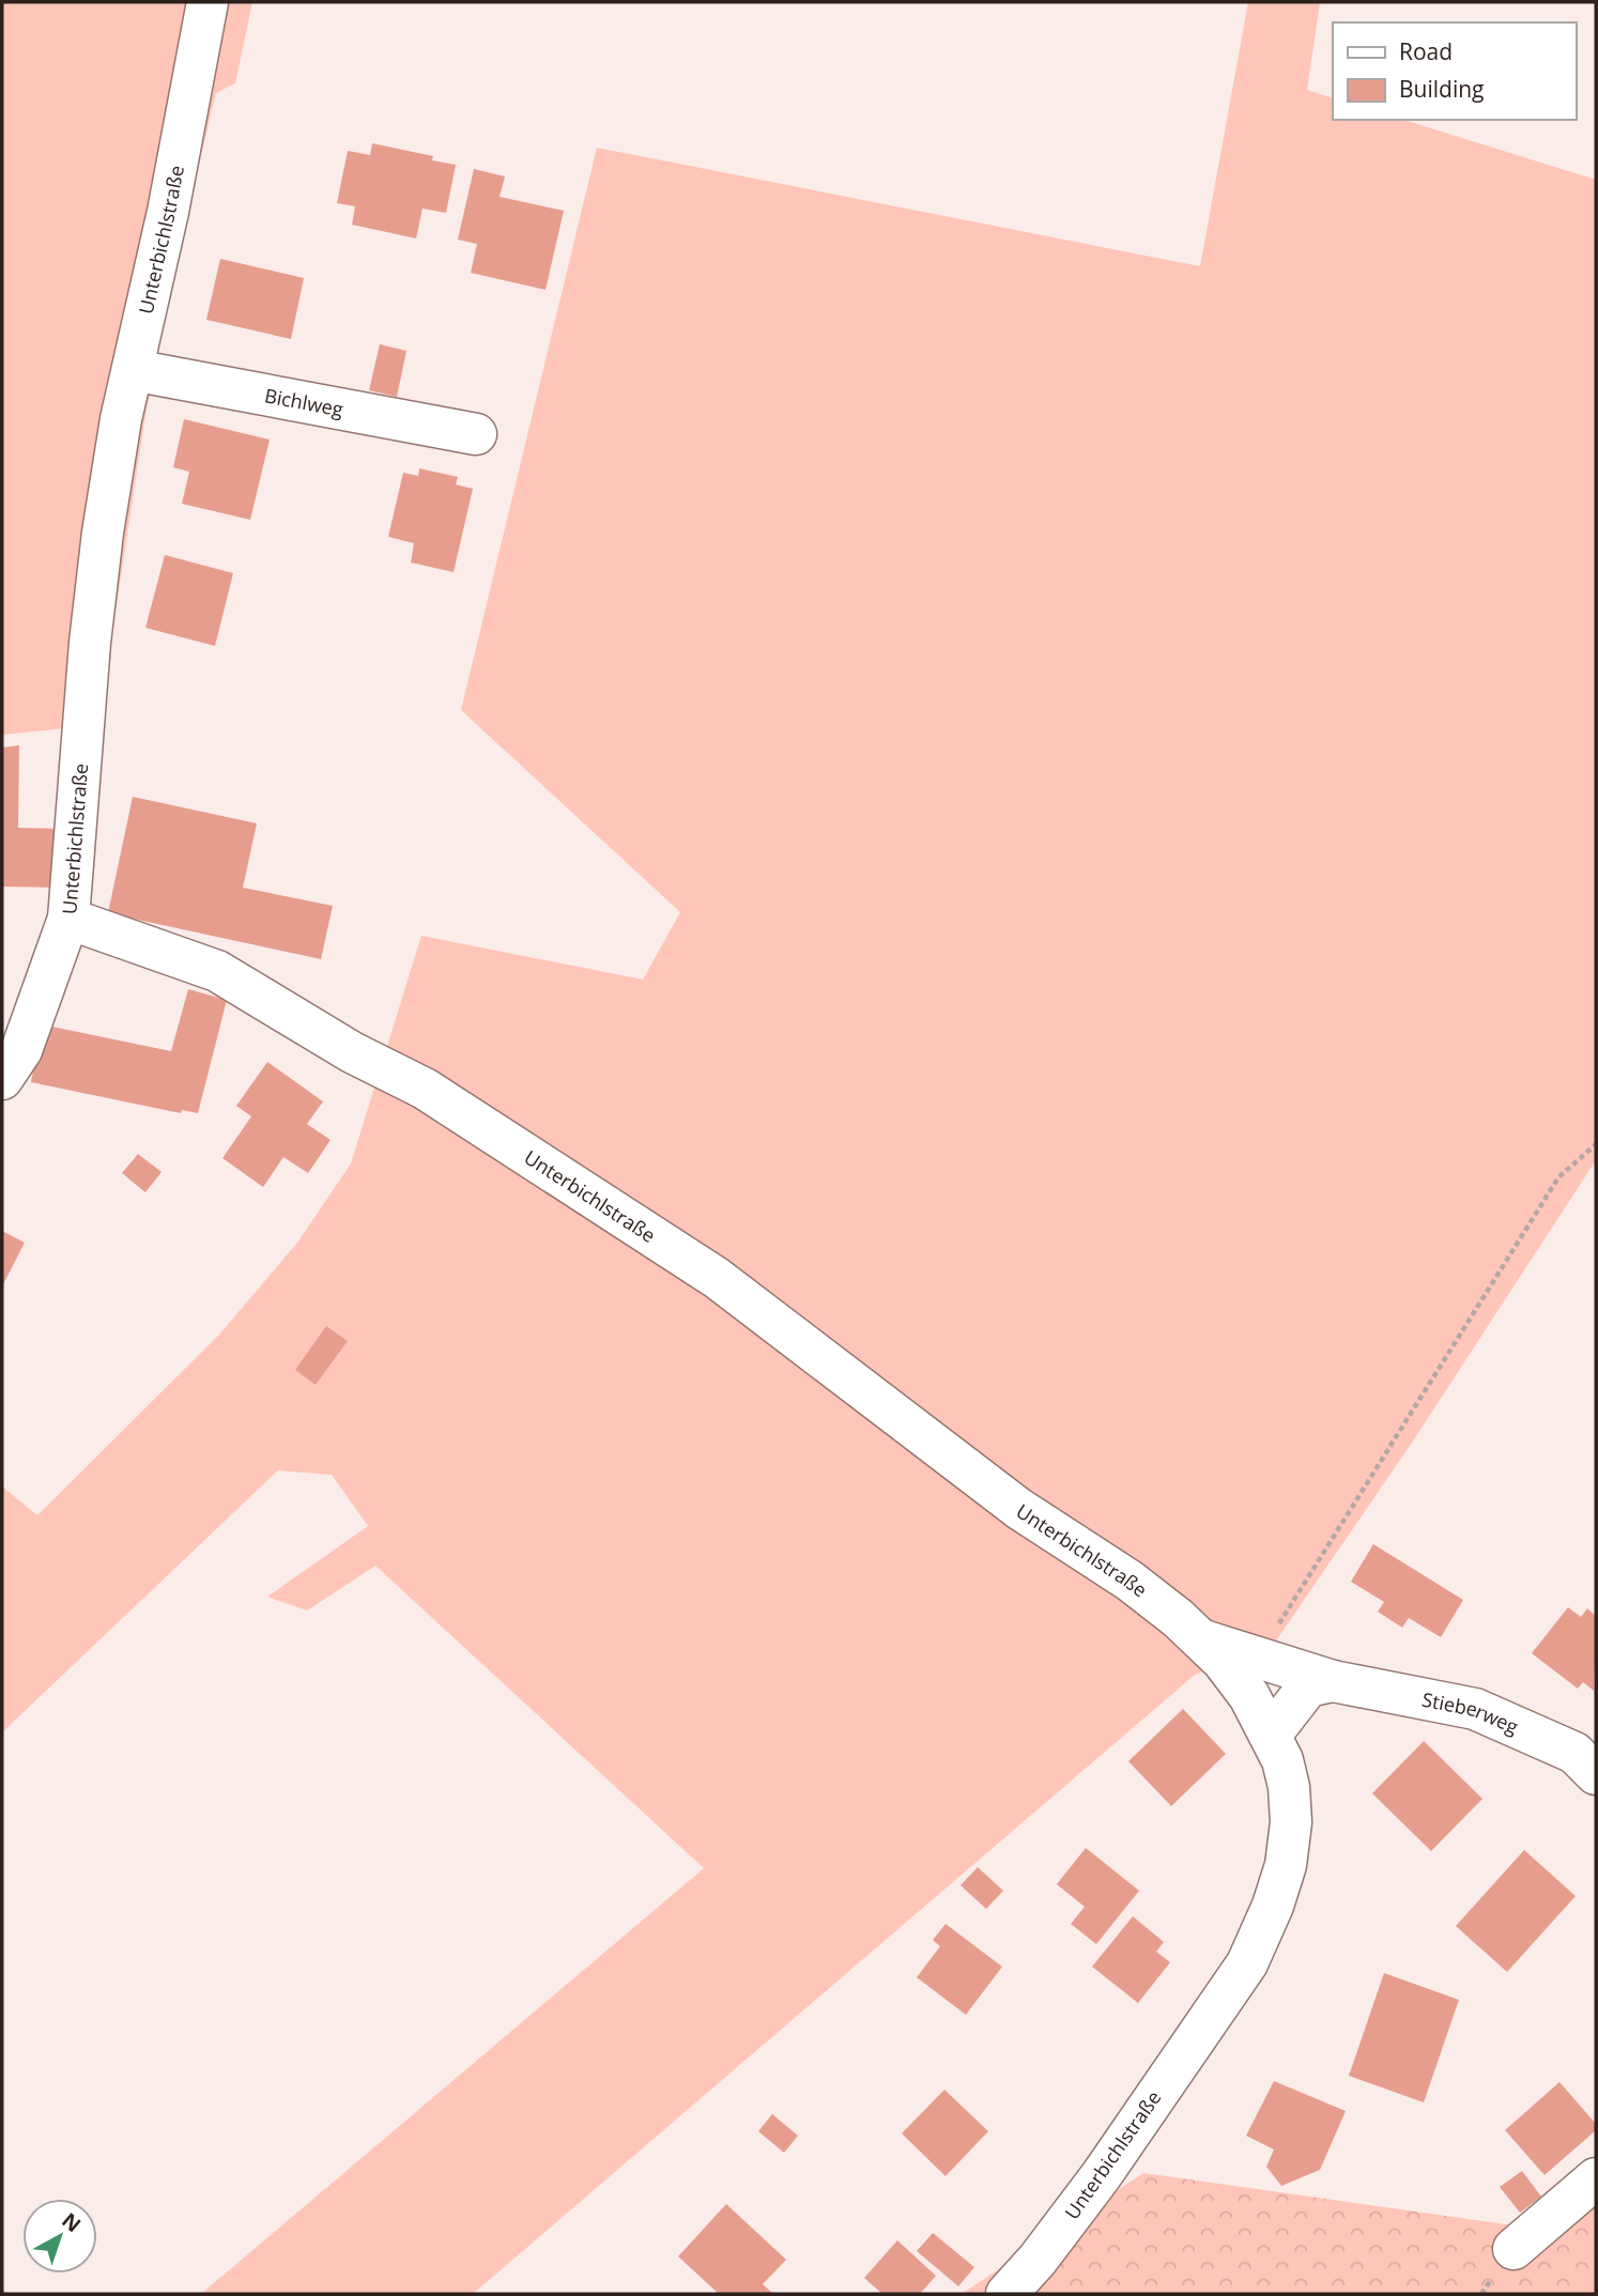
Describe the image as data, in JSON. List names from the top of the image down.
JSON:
{
  "streets": {
    "street": ["Unterbichlstraße", "Bichlweg", "Stieberweg"]
  },
  "crossings": [
    ["Unterbichlstraße", "Bichlweg"],
    ["Unterbichlstraße", "Stieberweg"]
  ],
  "legend": ["Road", "Building"],
  "north": "top right"
}
